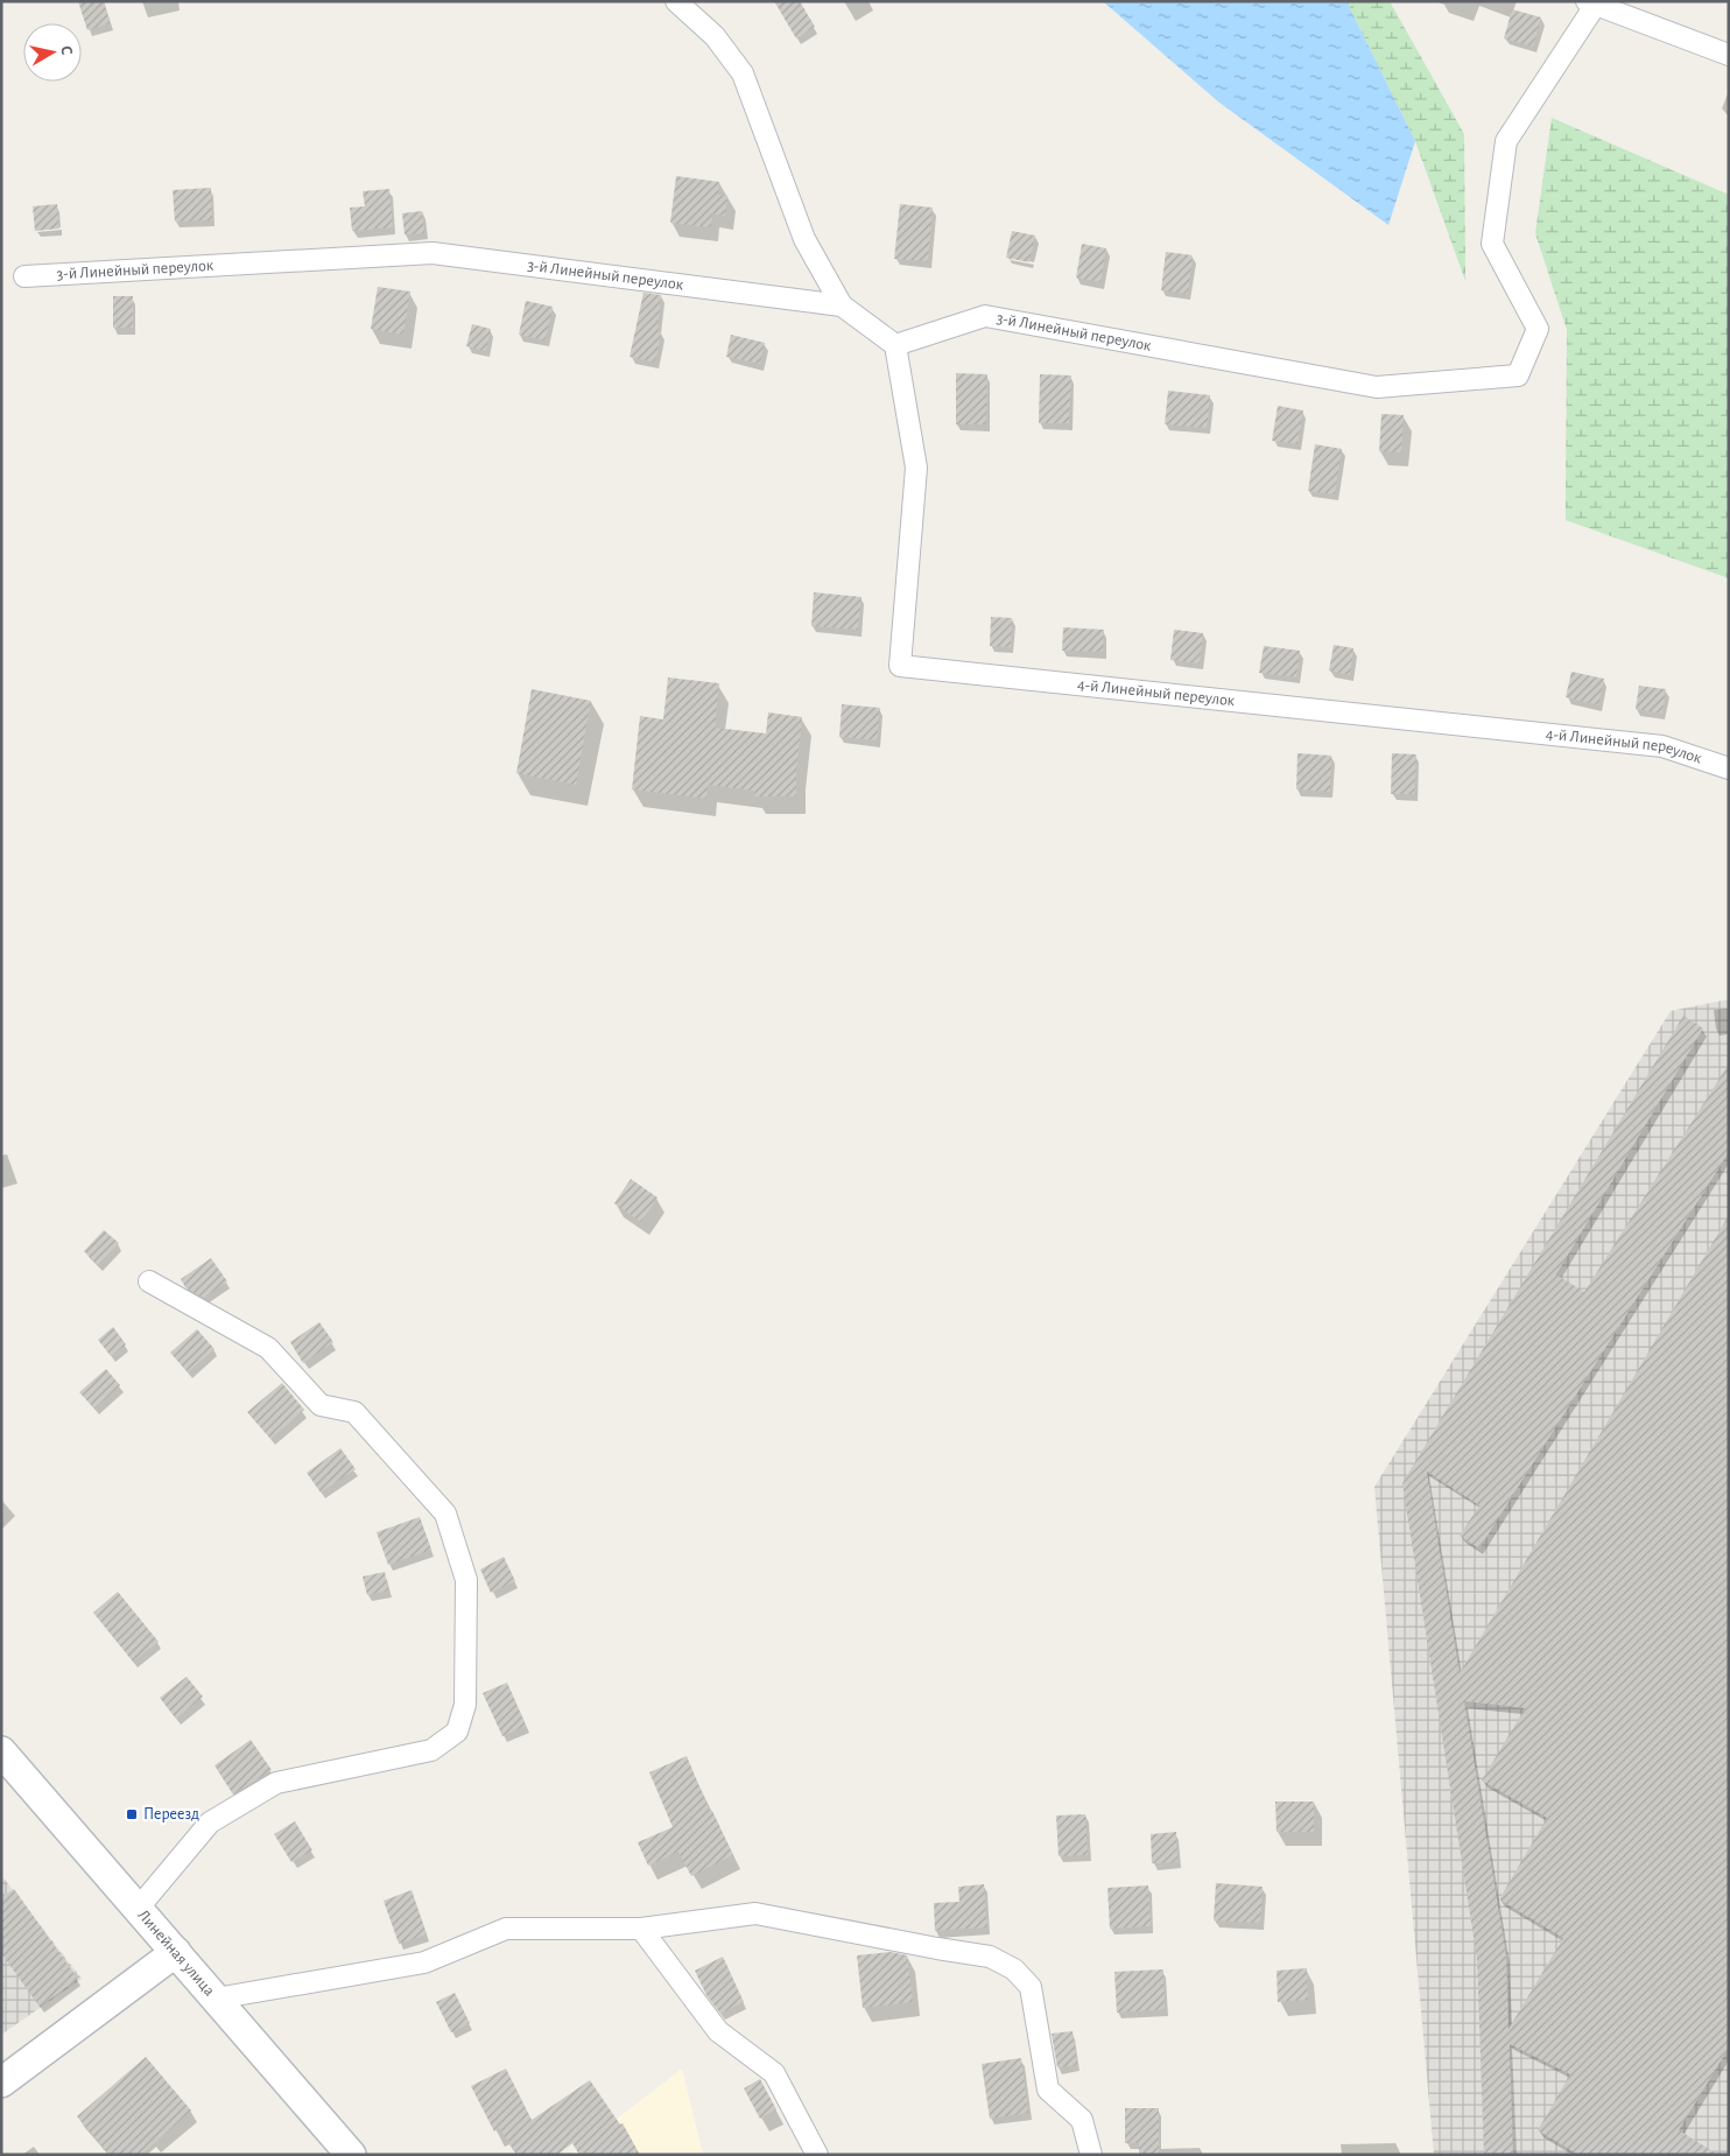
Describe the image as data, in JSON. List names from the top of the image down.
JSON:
{
  "streets": {
    "street": ["3-й Линейный переулок", "4-й Линейный переулок", "Линейная улица"]
  },
  "crossings": [
    ["3-й Линейный переулок", "4-й Линейный переулок"]
  ],
  "places": {
    "transit": ["Переезд"]
  },
  "north": "right"
}
